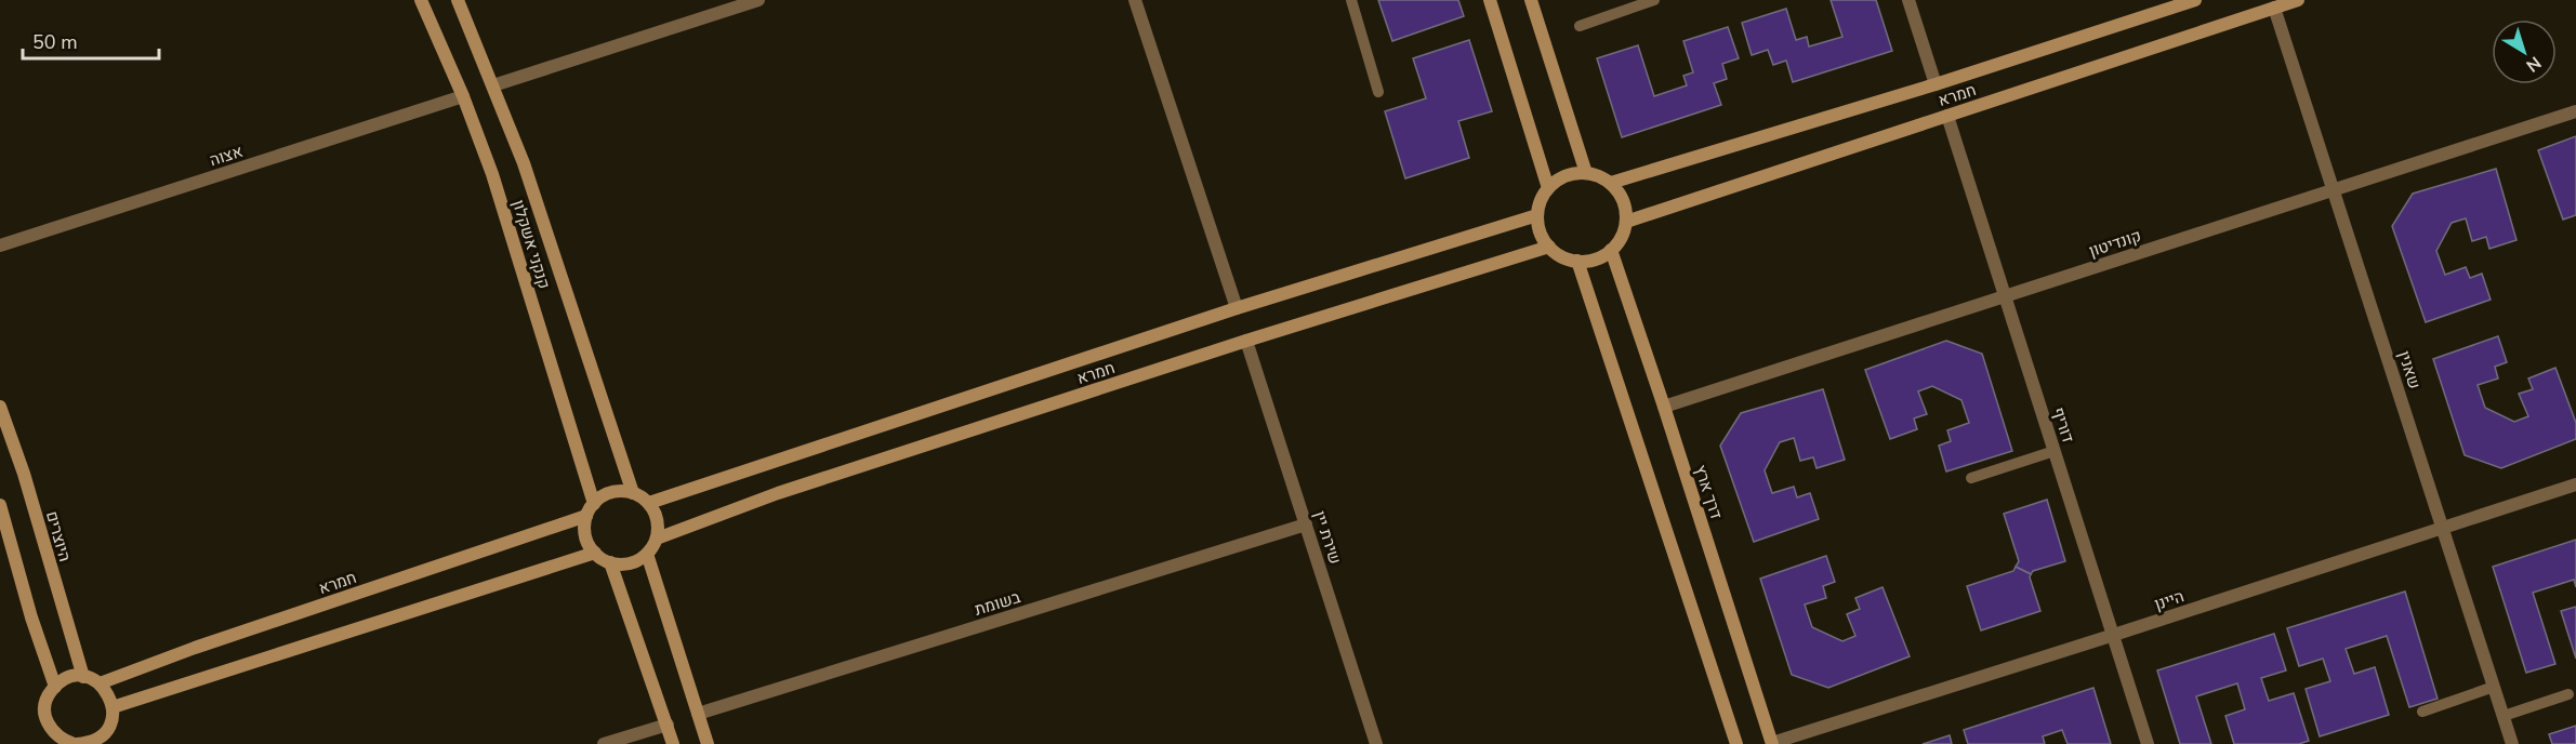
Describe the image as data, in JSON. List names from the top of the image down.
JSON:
{
  "streets": {
    "street": [
      "חמרא",
      "אצוה",
      "קונדיטון",
      "קנקני אשקלון",
      "שאנין",
      "דוריף",
      "דרך ארץ",
      "היוצרים",
      "שירת יין",
      "היינן",
      "בשומת"
    ]
  },
  "crossings": [
    ["חמרא", "קנקני אשקלון"],
    ["חמרא", "שאנין"],
    ["חמרא", "דוריף"],
    ["חמרא", "דרך ארץ"],
    ["חמרא", "היוצרים"],
    ["חמרא", "שירת יין"],
    ["אצוה", "קנקני אשקלון"],
    ["קונדיטון", "שאנין"],
    ["קונדיטון", "דוריף"],
    ["קונדיטון", "דרך ארץ"],
    ["שאנין", "היינן"],
    ["דוריף", "היינן"],
    ["דרך ארץ", "היינן"],
    ["שירת יין", "בשומת"]
  ],
  "scale_bar": "50 m",
  "north": "bottom right"
}
